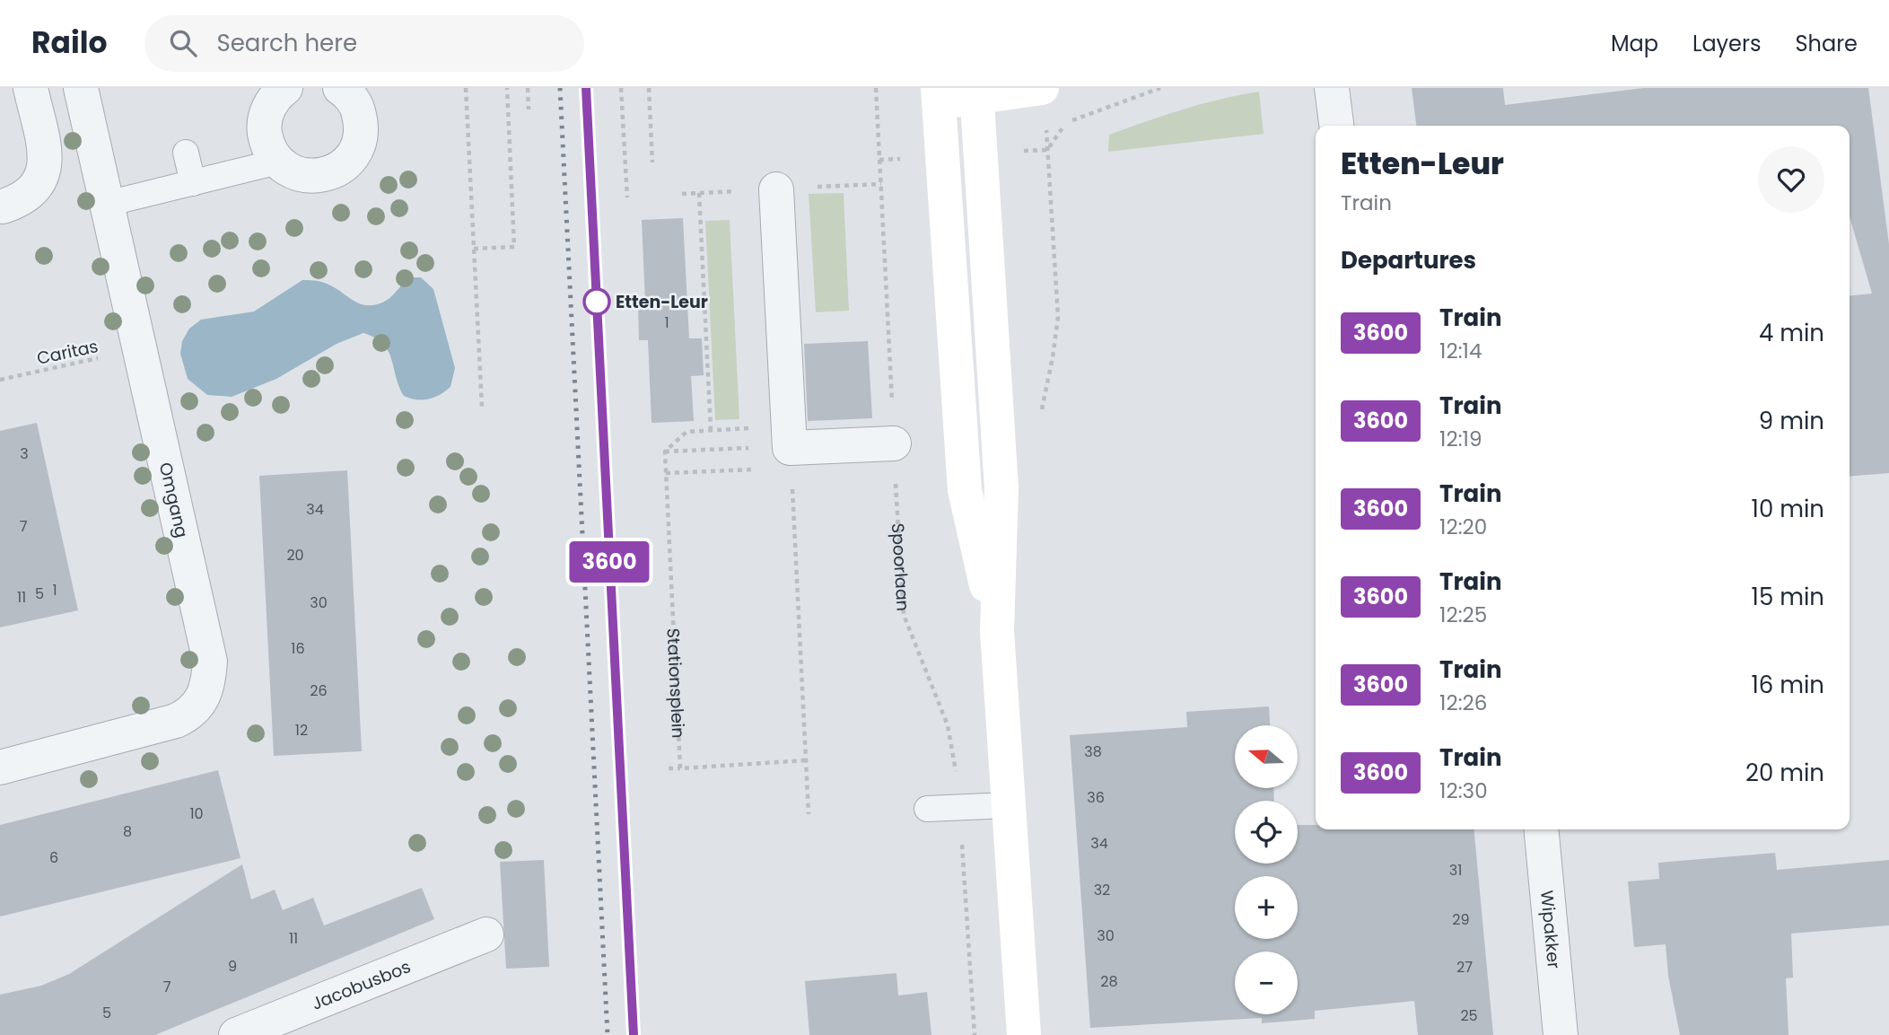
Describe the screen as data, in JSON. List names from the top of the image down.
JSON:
{
  "streets": {
    "street": ["Omgang", "Wipakker", "Jacobusbos"],
    "path": ["Caritas", "Spoorlaan", "Stationsplein"]
  },
  "crossings": [
    ["Caritas", "Omgang"]
  ],
  "places": ["Etten-Leur"],
  "house_numbers": [
    "1",
    "3",
    "34",
    "7",
    "20",
    "1",
    "5",
    "11",
    "30",
    "16",
    "26",
    "12",
    "38",
    "36",
    "10",
    "8",
    "34",
    "6",
    "31",
    "32",
    "29",
    "30",
    "11",
    "9",
    "27",
    "28",
    "7",
    "5",
    "25"
  ],
  "north": "left",
  "page": {
    "header": "Railo",
    "search": "Search here",
    "nav": ["Map", "Layers", "Share"],
    "on_map": "3600",
    "heading": [
      ["Etten-Leur", "Train"],
      "Departures"
    ],
    "list": [
      {
        "mark": "3600",
        "name": "Train",
        "note": "12:14",
        "value": "4 min"
      },
      {
        "mark": "3600",
        "name": "Train",
        "note": "12:19",
        "value": "9 min"
      },
      {
        "mark": "3600",
        "name": "Train",
        "note": "12:20",
        "value": "10 min"
      },
      {
        "mark": "3600",
        "name": "Train",
        "note": "12:25",
        "value": "15 min"
      },
      {
        "mark": "3600",
        "name": "Train",
        "note": "12:26",
        "value": "16 min"
      },
      {
        "mark": "3600",
        "name": "Train",
        "note": "12:30",
        "value": "20 min"
      }
    ],
    "map_buttons": ["+", "−"]
  }
}
